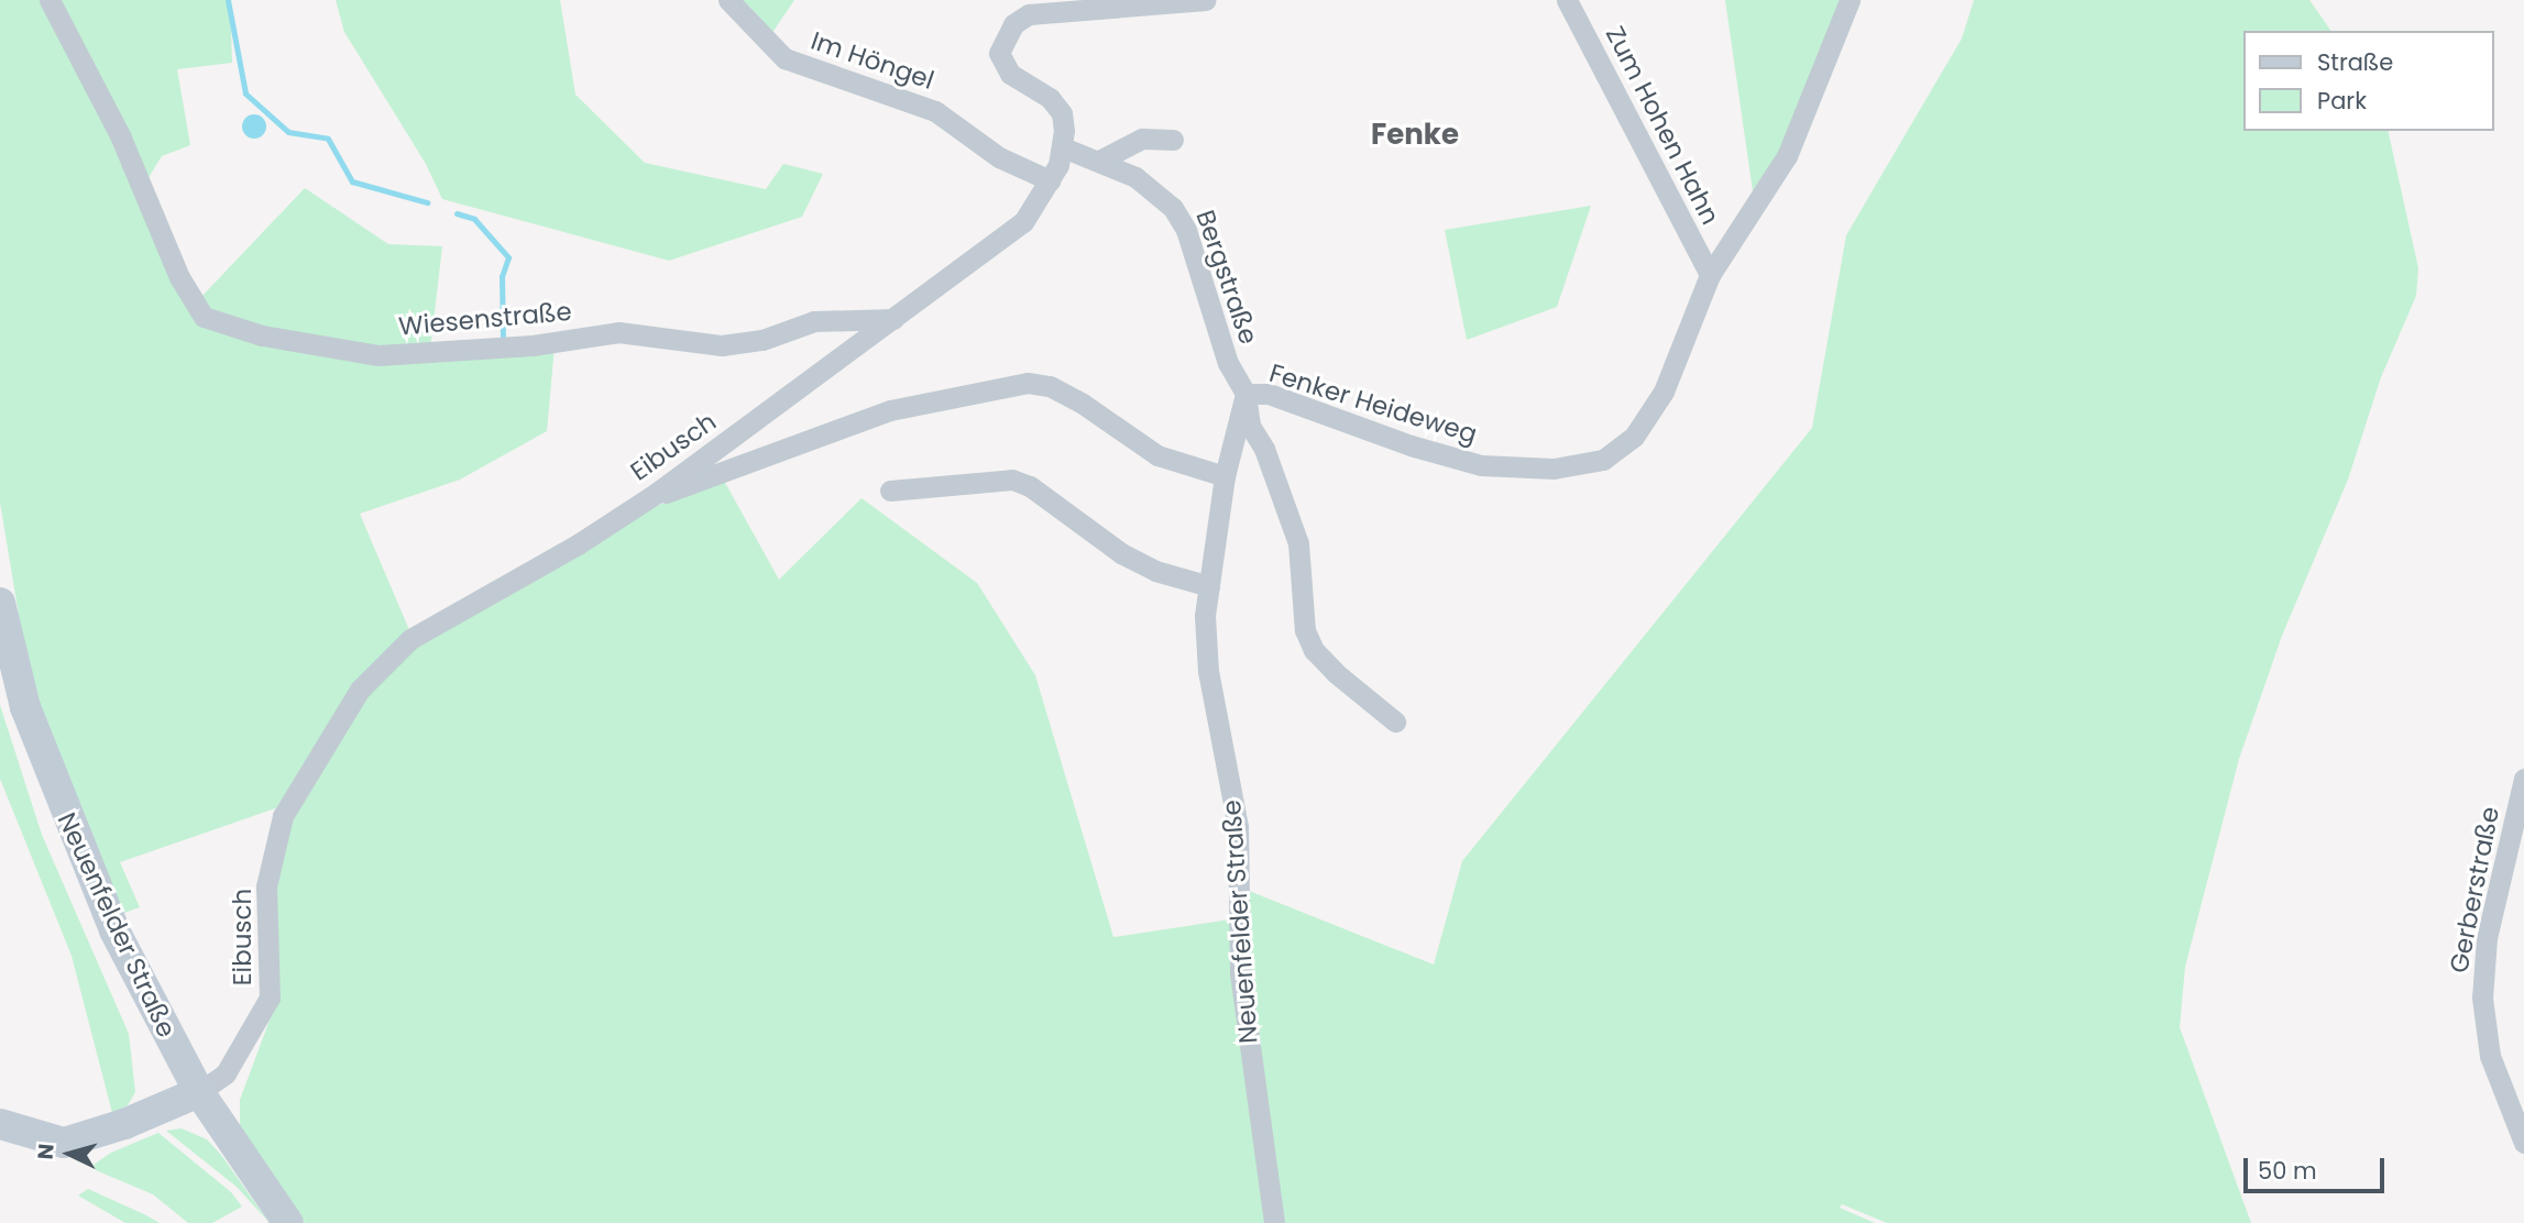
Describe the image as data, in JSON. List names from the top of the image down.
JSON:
{
  "streets": {
    "main road": ["Neuenfelder Straße"],
    "street": [
      "Im Höngel",
      "Zum Hohen Hahn",
      "Bergstraße",
      "Wiesenstraße",
      "Fenker Heideweg",
      "Eibusch",
      "Gerberstraße"
    ]
  },
  "crossings": [
    ["Im Höngel", "Eibusch"],
    ["Zum Hohen Hahn", "Fenker Heideweg"],
    ["Bergstraße", "Fenker Heideweg"],
    ["Bergstraße", "Eibusch"],
    ["Bergstraße", "Neuenfelder Straße"],
    ["Wiesenstraße", "Eibusch"],
    ["Fenker Heideweg", "Neuenfelder Straße"],
    ["Eibusch", "Neuenfelder Straße"]
  ],
  "districts": ["Fenke"],
  "legend": ["Straße", "Park"],
  "scale_bar": "50 m",
  "north": "left"
}
